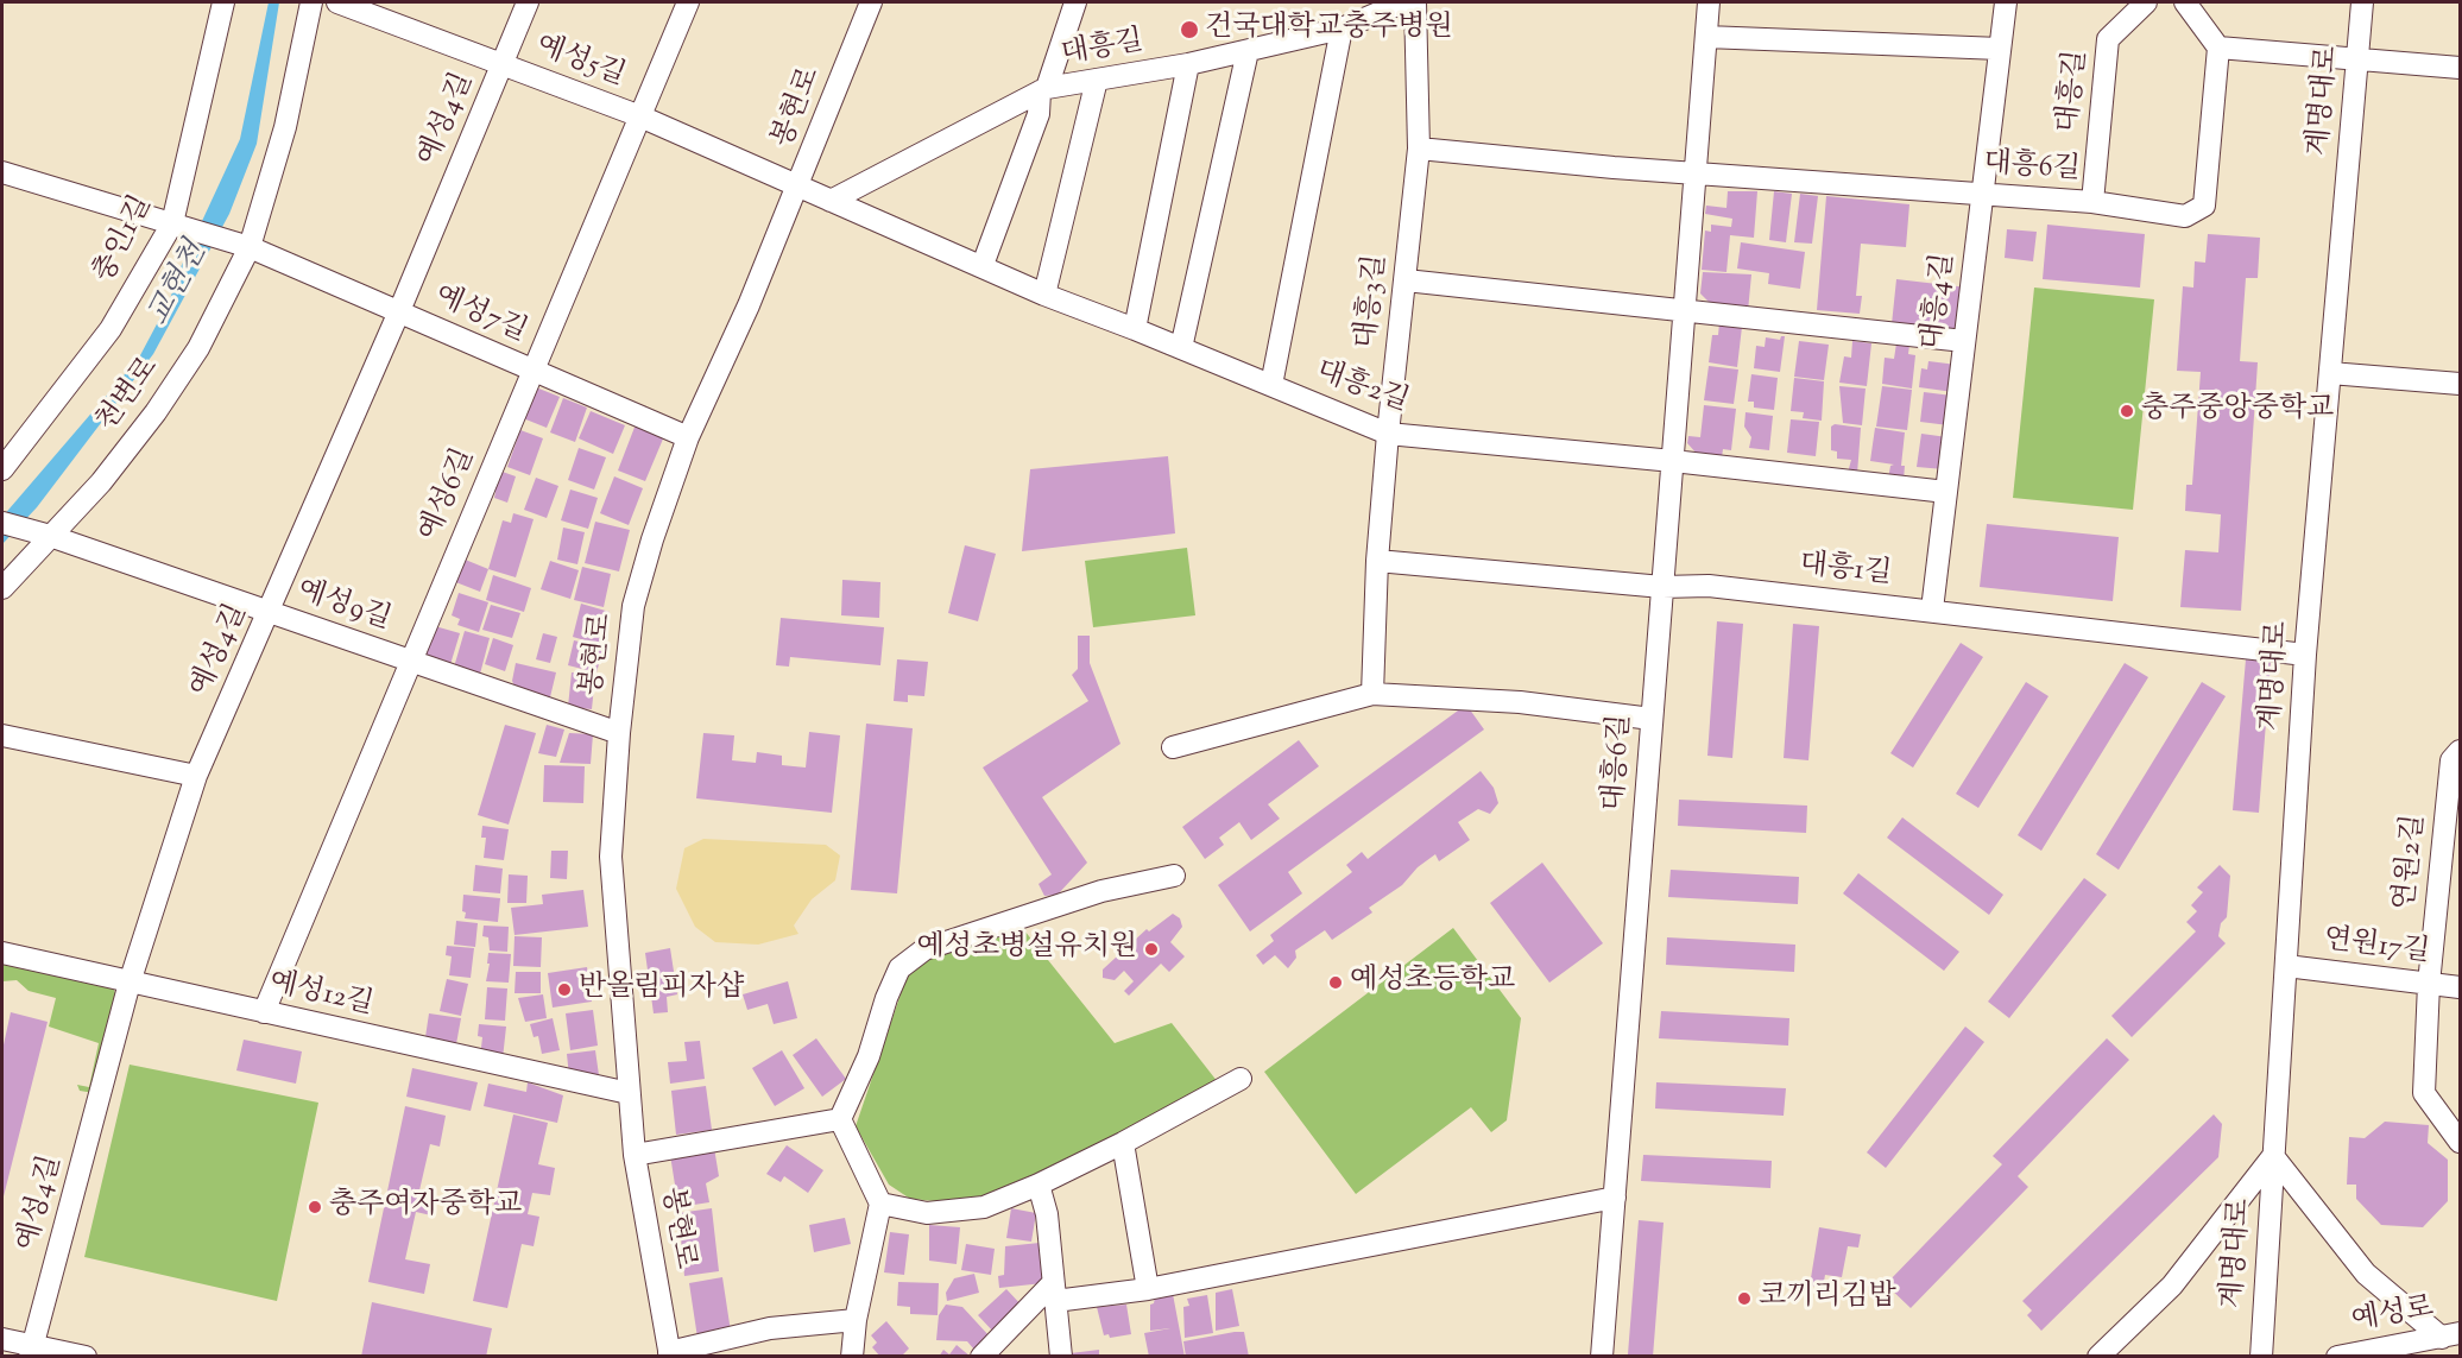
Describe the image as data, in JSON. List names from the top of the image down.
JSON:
{
  "streets": {
    "street": [
      "대흥길",
      "예성5길",
      "계명대로",
      "봉현로",
      "예성4길",
      "대흥6길",
      "충인1길",
      "대흥3길",
      "대흥4길",
      "예성7길",
      "대흥2길",
      "천변로",
      "예성6길",
      "대흥1길",
      "예성9길",
      "연원2길",
      "연원17길",
      "예성12길",
      "예성로"
    ]
  },
  "crossings": [
    ["대흥길", "대흥6길"],
    ["대흥길", "대흥2길"],
    ["예성5길", "봉현로"],
    ["예성5길", "예성4길"],
    ["예성5길", "대흥2길"],
    ["예성5길", "예성6길"],
    ["계명대로", "대흥1길"],
    ["계명대로", "연원17길"],
    ["봉현로", "예성7길"],
    ["봉현로", "대흥2길"],
    ["봉현로", "예성9길"],
    ["봉현로", "예성12길"],
    ["예성4길", "예성7길"],
    ["예성4길", "예성9길"],
    ["예성4길", "예성12길"],
    ["대흥6길", "대흥3길"],
    ["대흥6길", "대흥4길"],
    ["대흥6길", "대흥2길"],
    ["대흥6길", "대흥1길"],
    ["충인1길", "예성7길"],
    ["대흥3길", "대흥2길"],
    ["대흥3길", "대흥1길"],
    ["대흥4길", "대흥2길"],
    ["대흥4길", "대흥1길"],
    ["예성7길", "천변로"],
    ["예성7길", "예성6길"],
    ["천변로", "예성9길"],
    ["예성6길", "예성9길"],
    ["예성6길", "예성12길"],
    ["연원2길", "연원17길"]
  ],
  "water": ["교현천"],
  "places": [
    "건국대학교충주병원",
    "충주중앙중학교",
    "예성초병설유치원",
    "예성초등학교",
    "반올림피자샵",
    "충주여자중학교",
    "코끼리김밥"
  ]
}
